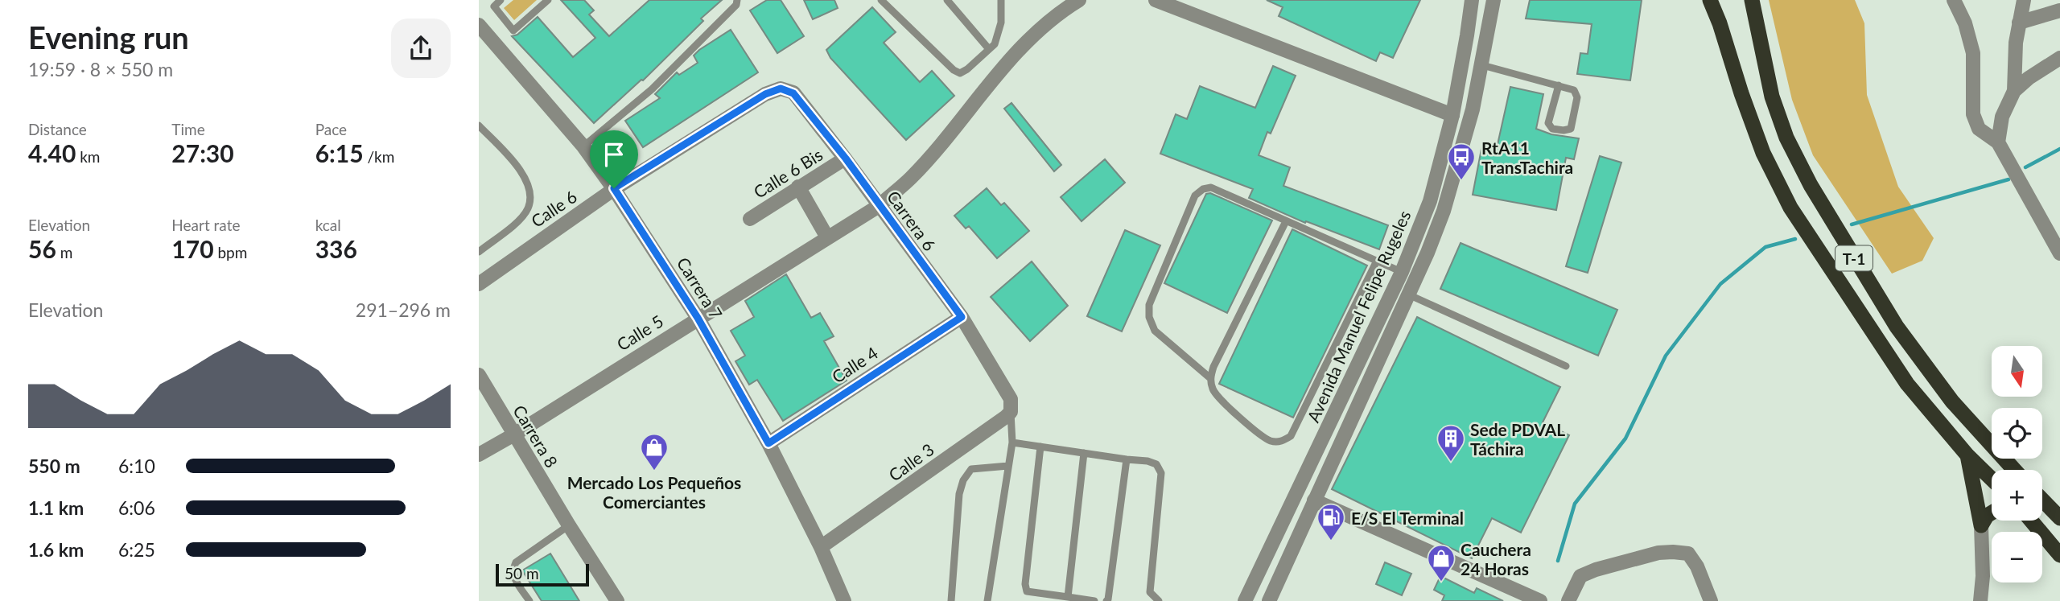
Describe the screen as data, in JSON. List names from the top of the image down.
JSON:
{
  "streets": {
    "highway": ["T-1"],
    "street": [
      "Calle 6 Bis",
      "Calle 6",
      "Carrera 6",
      "Carrera 7",
      "Avenida Manuel Felipe Rugeles",
      "Calle 5",
      "Calle 4",
      "Carrera 8",
      "Calle 3"
    ]
  },
  "crossings": [
    ["Calle 6 Bis", "Carrera 6"],
    ["Calle 6", "Carrera 6"],
    ["Calle 6", "Carrera 7"],
    ["Carrera 6", "Calle 5"],
    ["Carrera 6", "Calle 4"],
    ["Carrera 6", "Calle 3"],
    ["Carrera 7", "Calle 5"],
    ["Carrera 7", "Calle 4"],
    ["Carrera 7", "Calle 3"],
    ["Calle 5", "Carrera 8"]
  ],
  "places": {
    "bus stop": ["RtA11 TransTachira"],
    "building": ["Sede PDVAL Táchira"],
    "shop": ["Mercado Los Pequeños Comerciantes", "Cauchera 24 Horas"],
    "fuel station": ["E/S El Terminal"]
  },
  "scale_bar": "50 m",
  "north": "bottom",
  "page": {
    "heading": ["Evening run", "19:59 · 8 × 550 m"],
    "stats": [
      ["Distance", "4.40 km"],
      ["Time", "27:30"],
      ["Pace", "6:15 /km"],
      ["Elevation", "56 m"],
      ["Heart rate", "170 bpm"],
      ["kcal", "336"]
    ],
    "chart": ["Elevation", "291–296 m"],
    "map_buttons": ["+", "−"],
    "list": [
      {
        "name": "550 m",
        "note": "6:10"
      },
      {
        "name": "1.1 km",
        "note": "6:06"
      },
      {
        "name": "1.6 km",
        "note": "6:25"
      }
    ],
    "scale": "50 m"
  }
}
